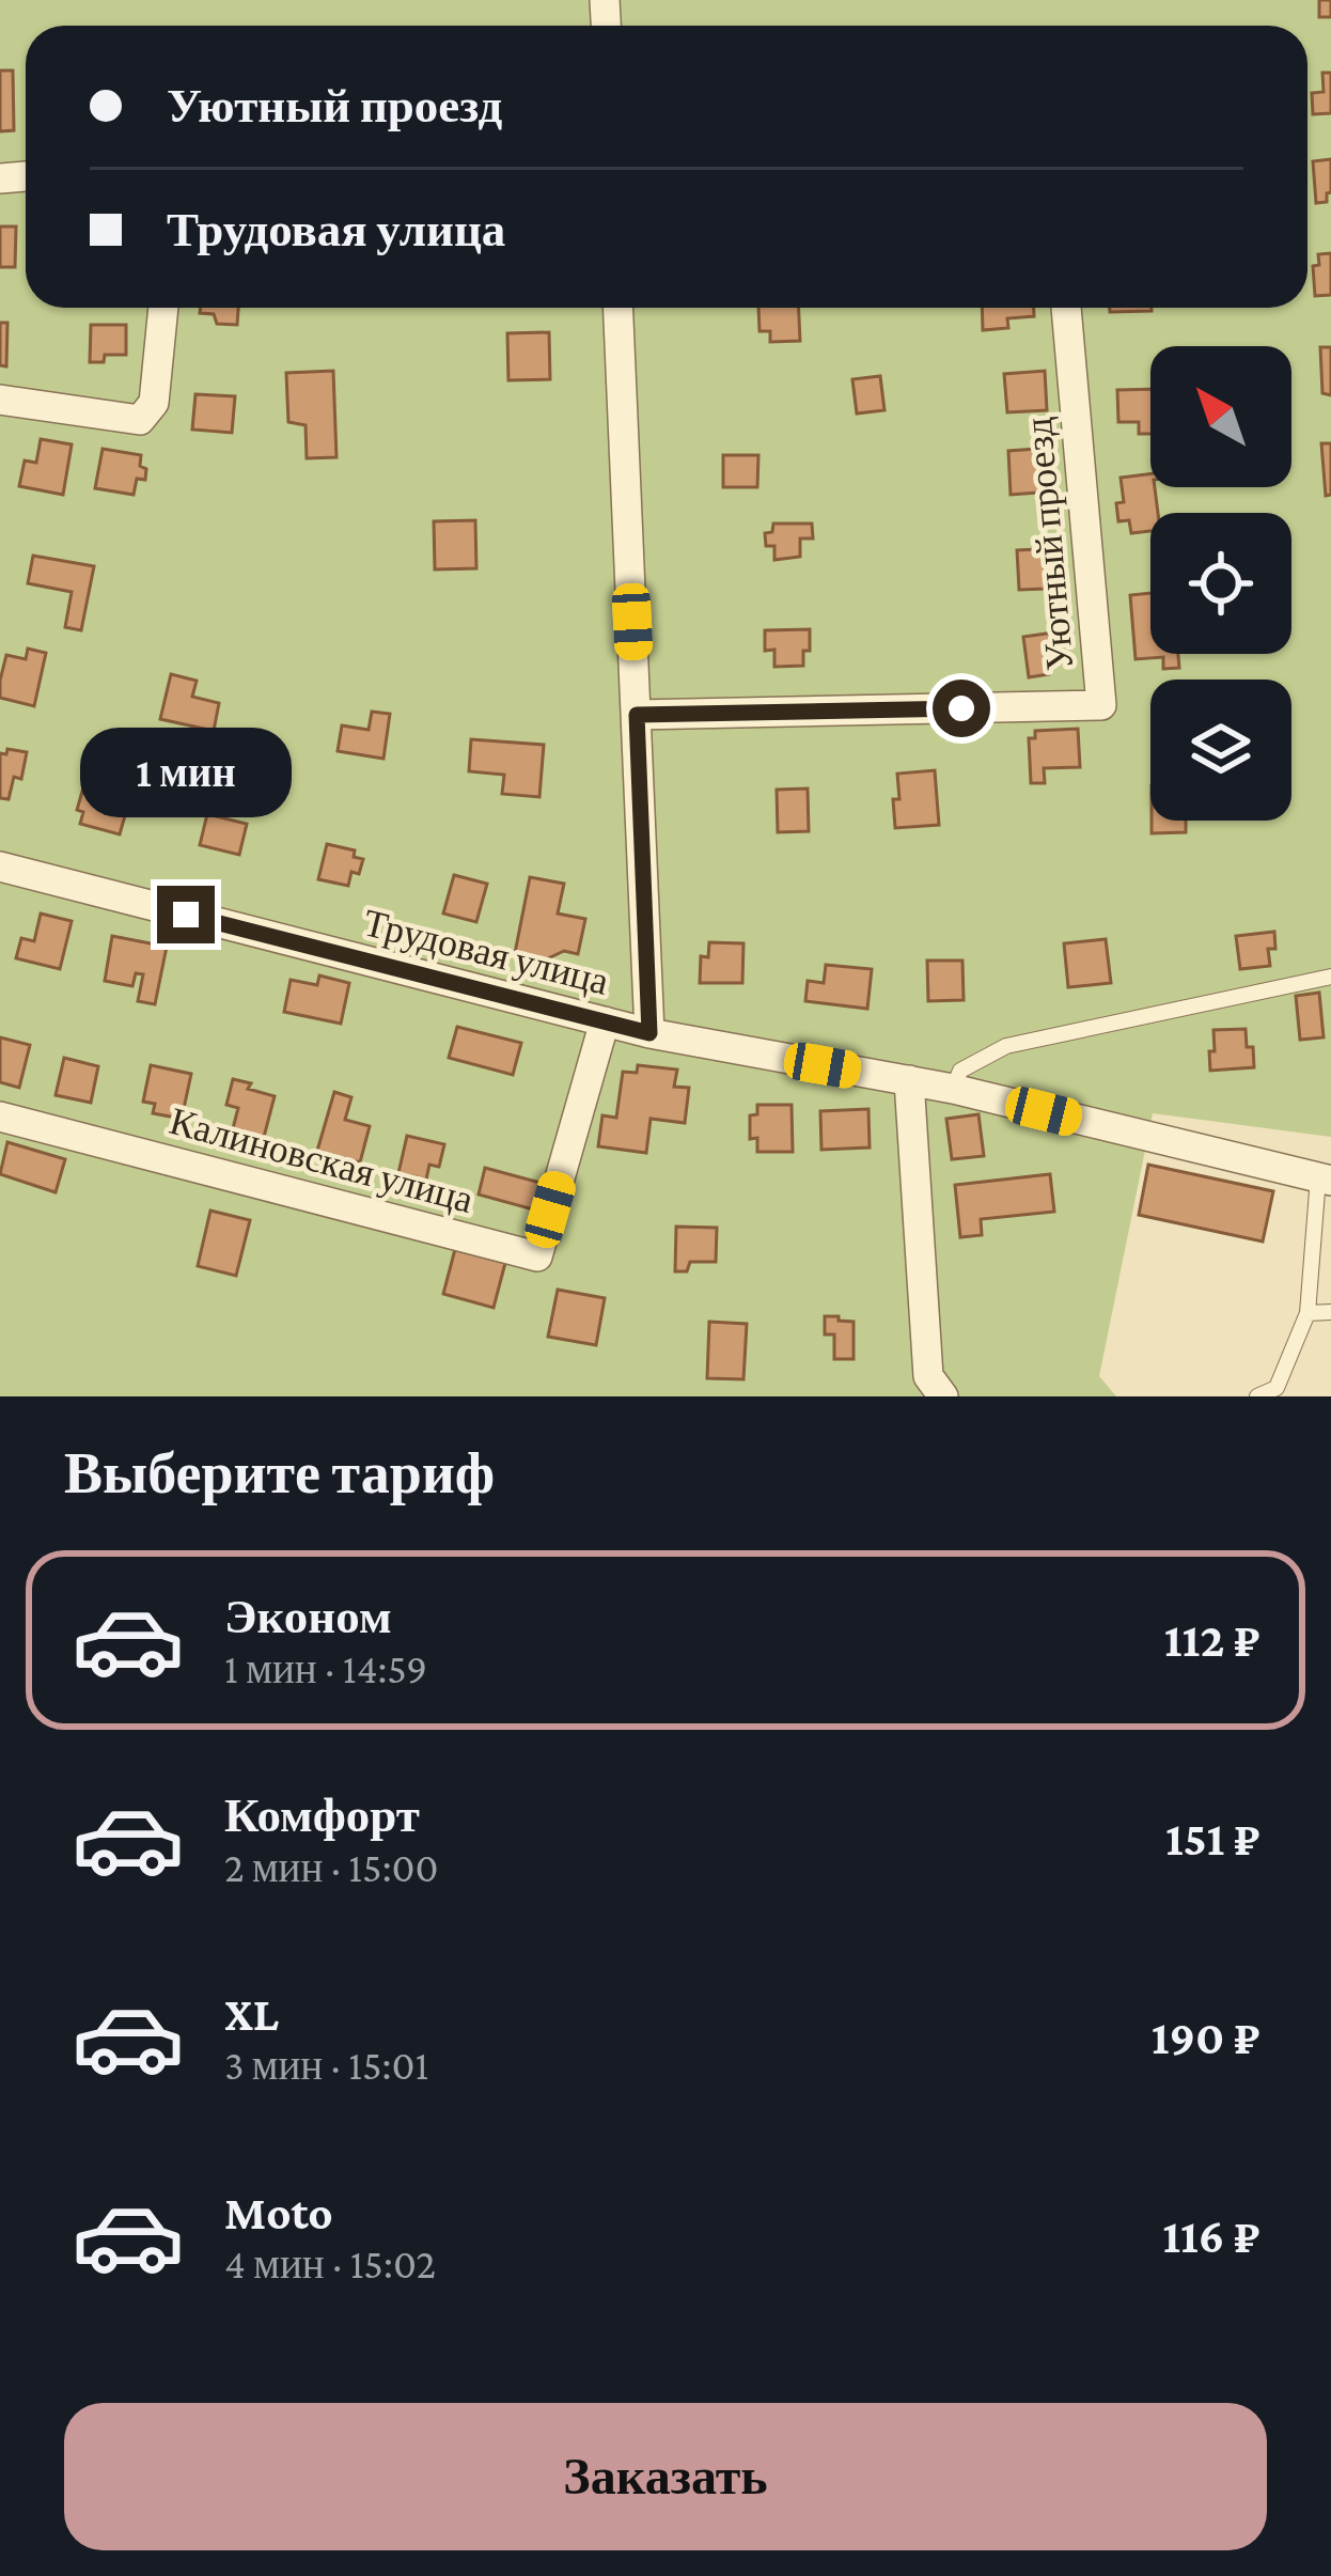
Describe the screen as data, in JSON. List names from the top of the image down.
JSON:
{
  "streets": {
    "street": ["Уютный проезд", "Трудовая улица", "Калиновская улица"]
  },
  "crossings": [
    ["Трудовая улица", "Калиновская улица"]
  ],
  "north": "top left",
  "page": {
    "banner": ["Уютный проезд", "Трудовая улица"],
    "bubble": "1 мин",
    "heading": "Выберите тариф",
    "list": [
      {
        "name": "Эконом",
        "note": "1 мин · 14:59",
        "value": "112 ₽"
      },
      {
        "name": "Комфорт",
        "note": "2 мин · 15:00",
        "value": "151 ₽"
      },
      {
        "name": "XL",
        "note": "3 мин · 15:01",
        "value": "190 ₽"
      },
      {
        "name": "Moto",
        "note": "4 мин · 15:02",
        "value": "116 ₽"
      }
    ],
    "buttons": "Заказать"
  }
}
